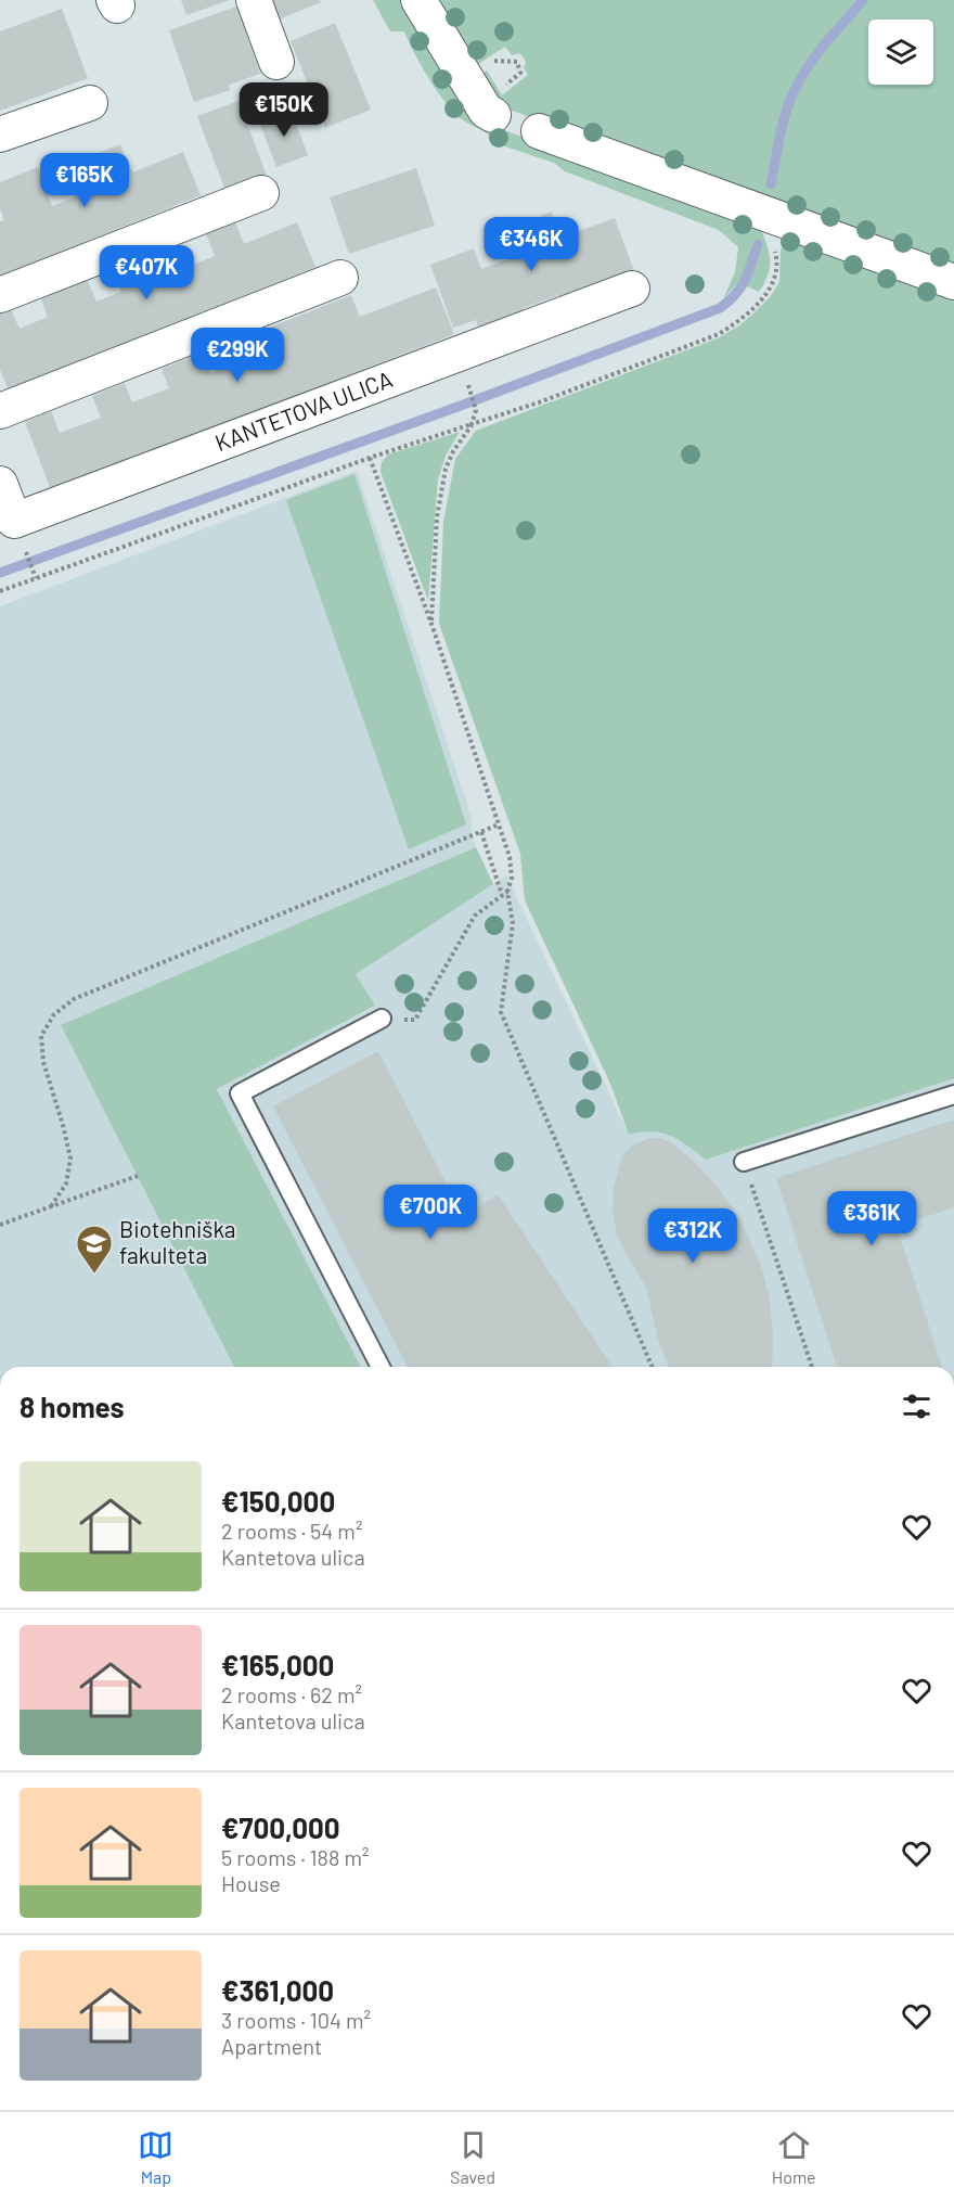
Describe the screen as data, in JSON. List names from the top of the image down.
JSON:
{
  "streets": {
    "street": ["KANTETOVA ULICA"]
  },
  "places": {
    "school or university": ["Biotehniška fakulteta"]
  },
  "page": {
    "price": [
      "€150K",
      "€165K",
      "€346K",
      "€407K",
      "€299K",
      "€700K",
      "€361K",
      "€312K"
    ],
    "heading": "8 homes",
    "list": [
      {
        "name": "€150,000",
        "note": "2 rooms · 54 m² · Kantetova ulica"
      },
      {
        "name": "€165,000",
        "note": "2 rooms · 62 m² · Kantetova ulica"
      },
      {
        "name": "€700,000",
        "note": "5 rooms · 188 m² · House"
      },
      {
        "name": "€361,000",
        "note": "3 rooms · 104 m² · Apartment"
      }
    ],
    "tabs": ["Map", "Saved", "Home"]
  }
}
